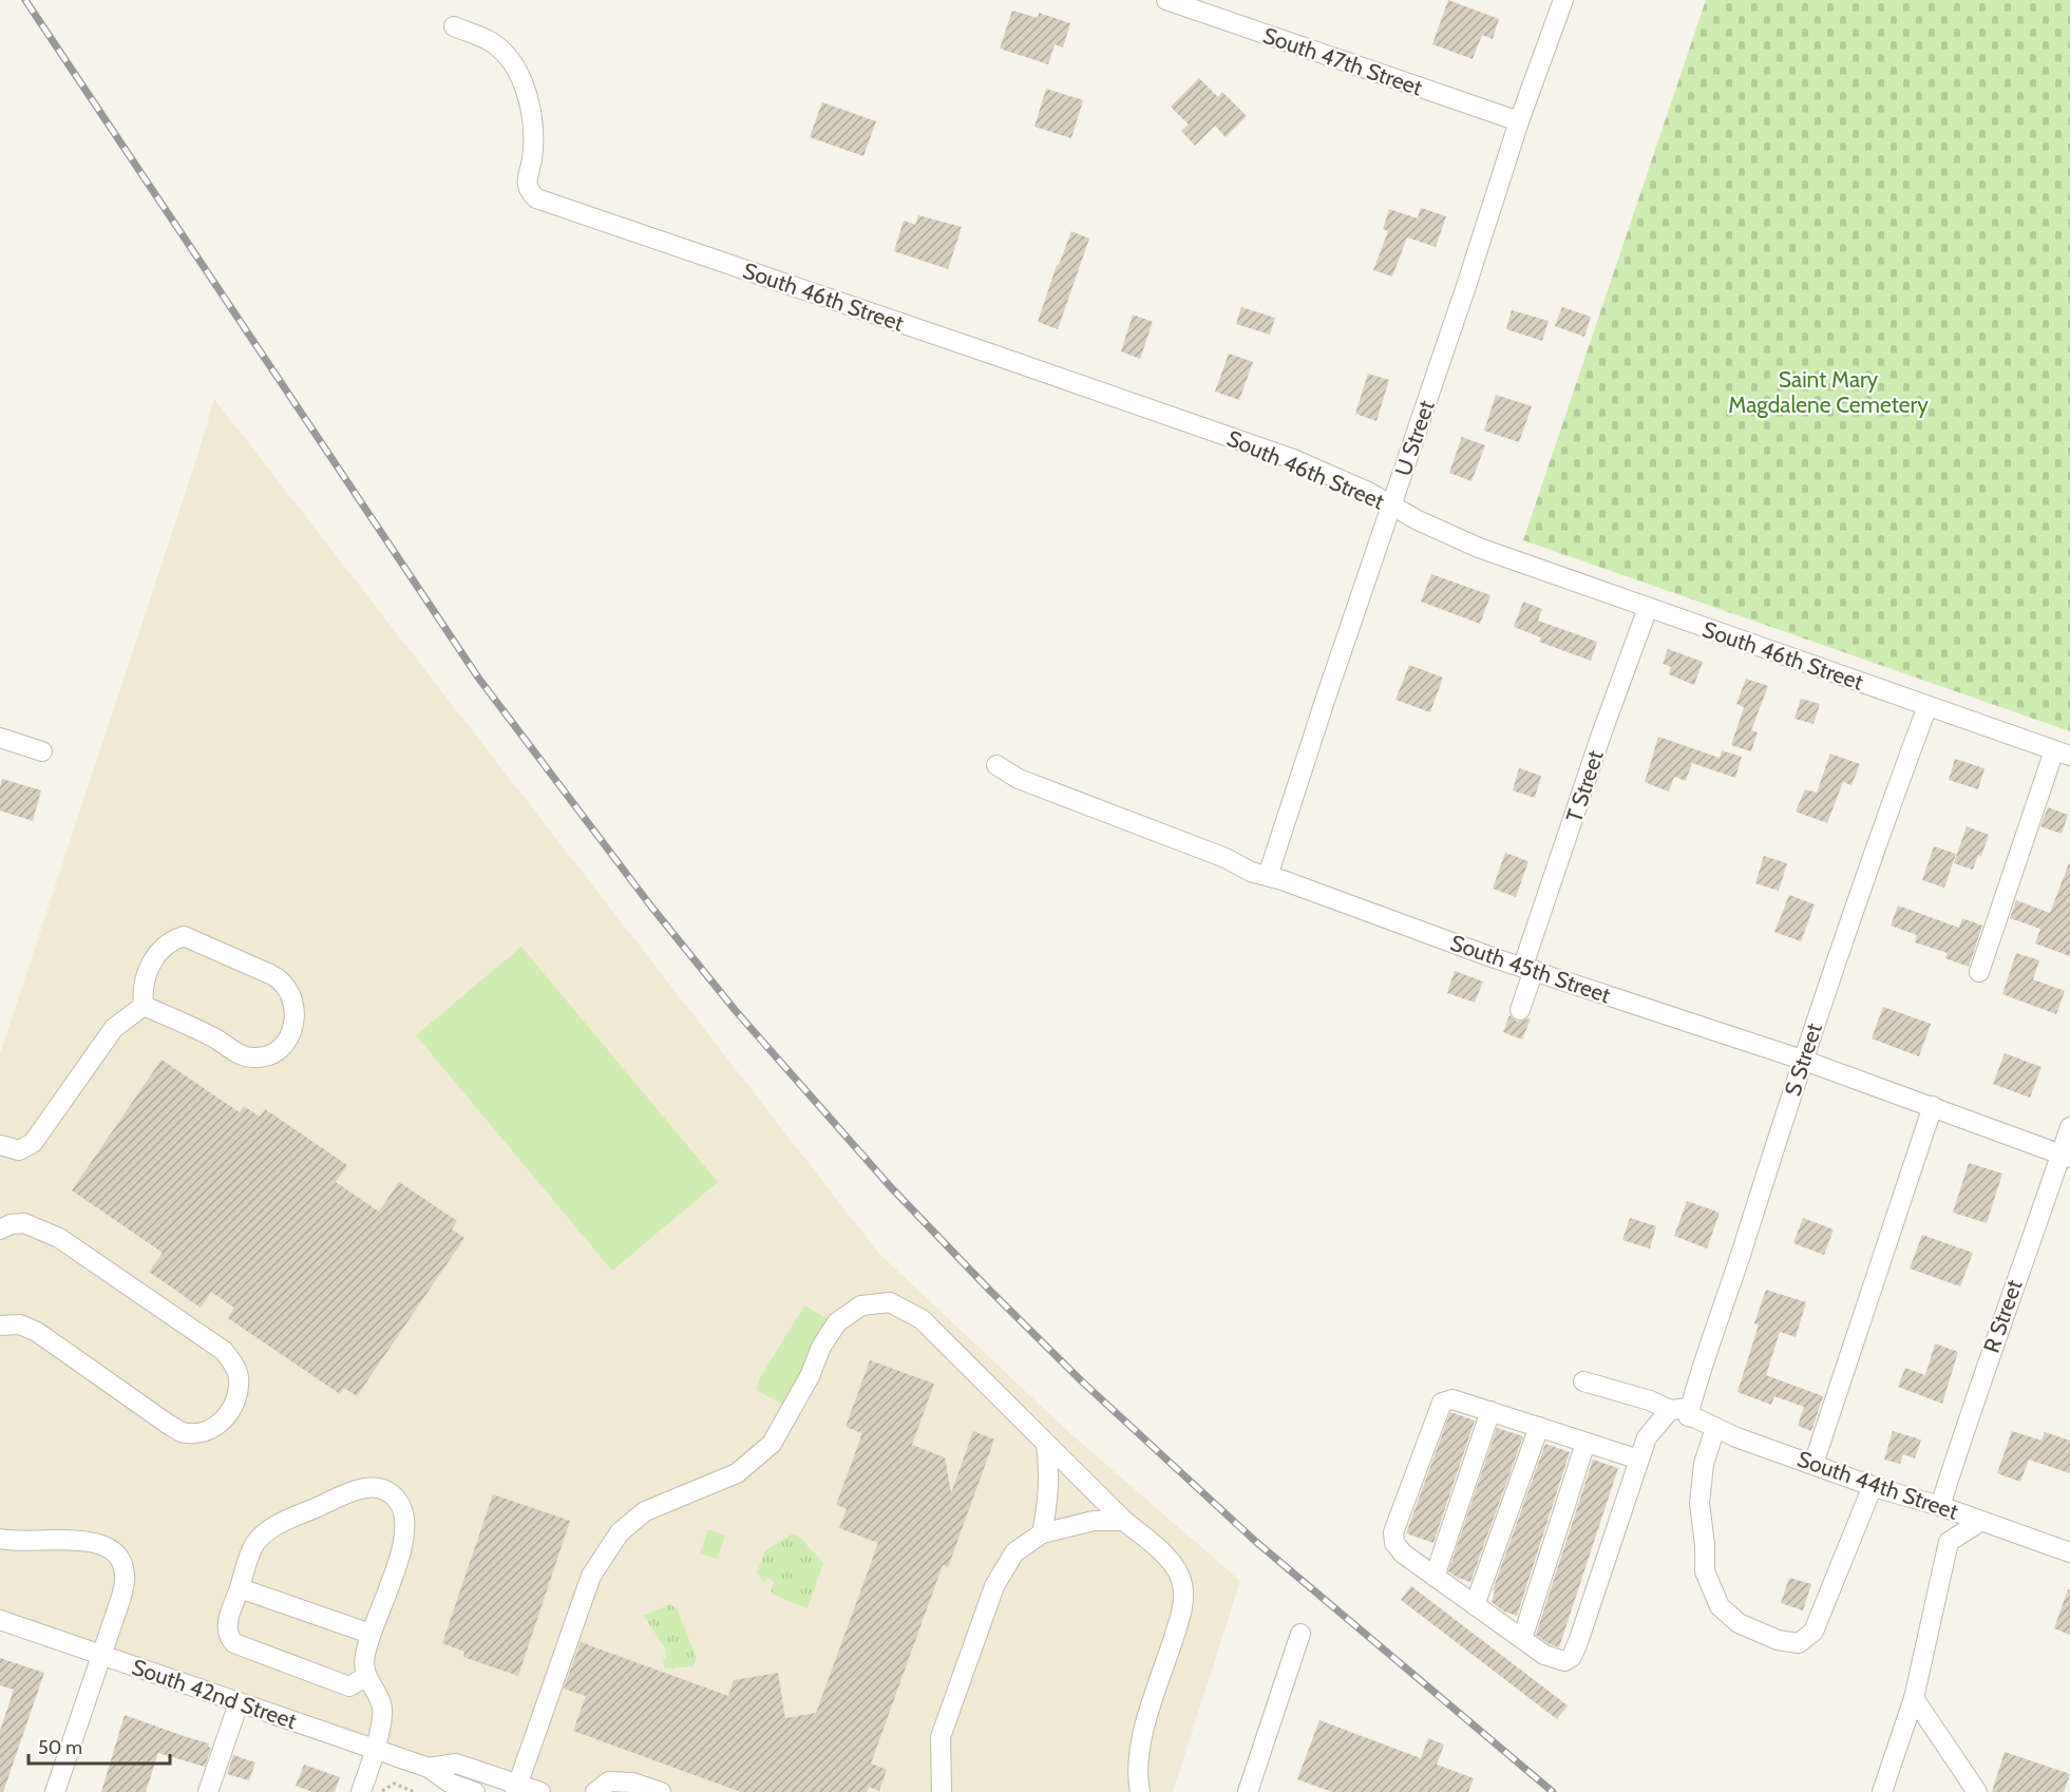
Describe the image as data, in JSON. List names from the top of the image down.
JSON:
{
  "streets": {
    "street": [
      "South 47th Street",
      "South 46th Street",
      "U Street",
      "T Street",
      "South 45th Street",
      "S Street",
      "R Street",
      "South 44th Street",
      "South 42nd Street"
    ]
  },
  "crossings": [
    ["South 47th Street", "U Street"],
    ["South 46th Street", "U Street"],
    ["South 46th Street", "T Street"],
    ["South 46th Street", "S Street"],
    ["U Street", "South 45th Street"],
    ["T Street", "South 45th Street"],
    ["South 45th Street", "S Street"],
    ["South 45th Street", "R Street"],
    ["S Street", "South 44th Street"],
    ["R Street", "South 44th Street"]
  ],
  "parks": ["Saint Mary Magdalene Cemetery"],
  "scale_bar": "50 m"
}
